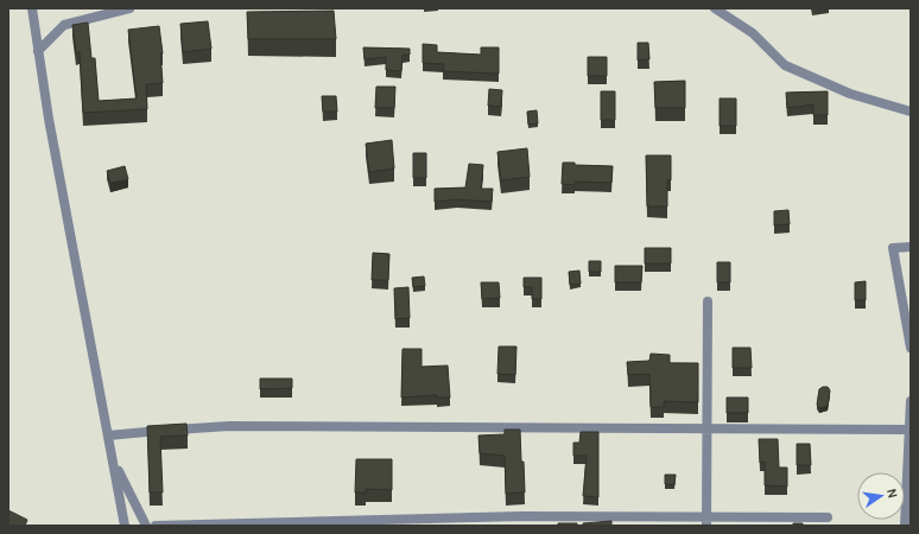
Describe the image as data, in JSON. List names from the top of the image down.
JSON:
{
  "north": "right"
}
